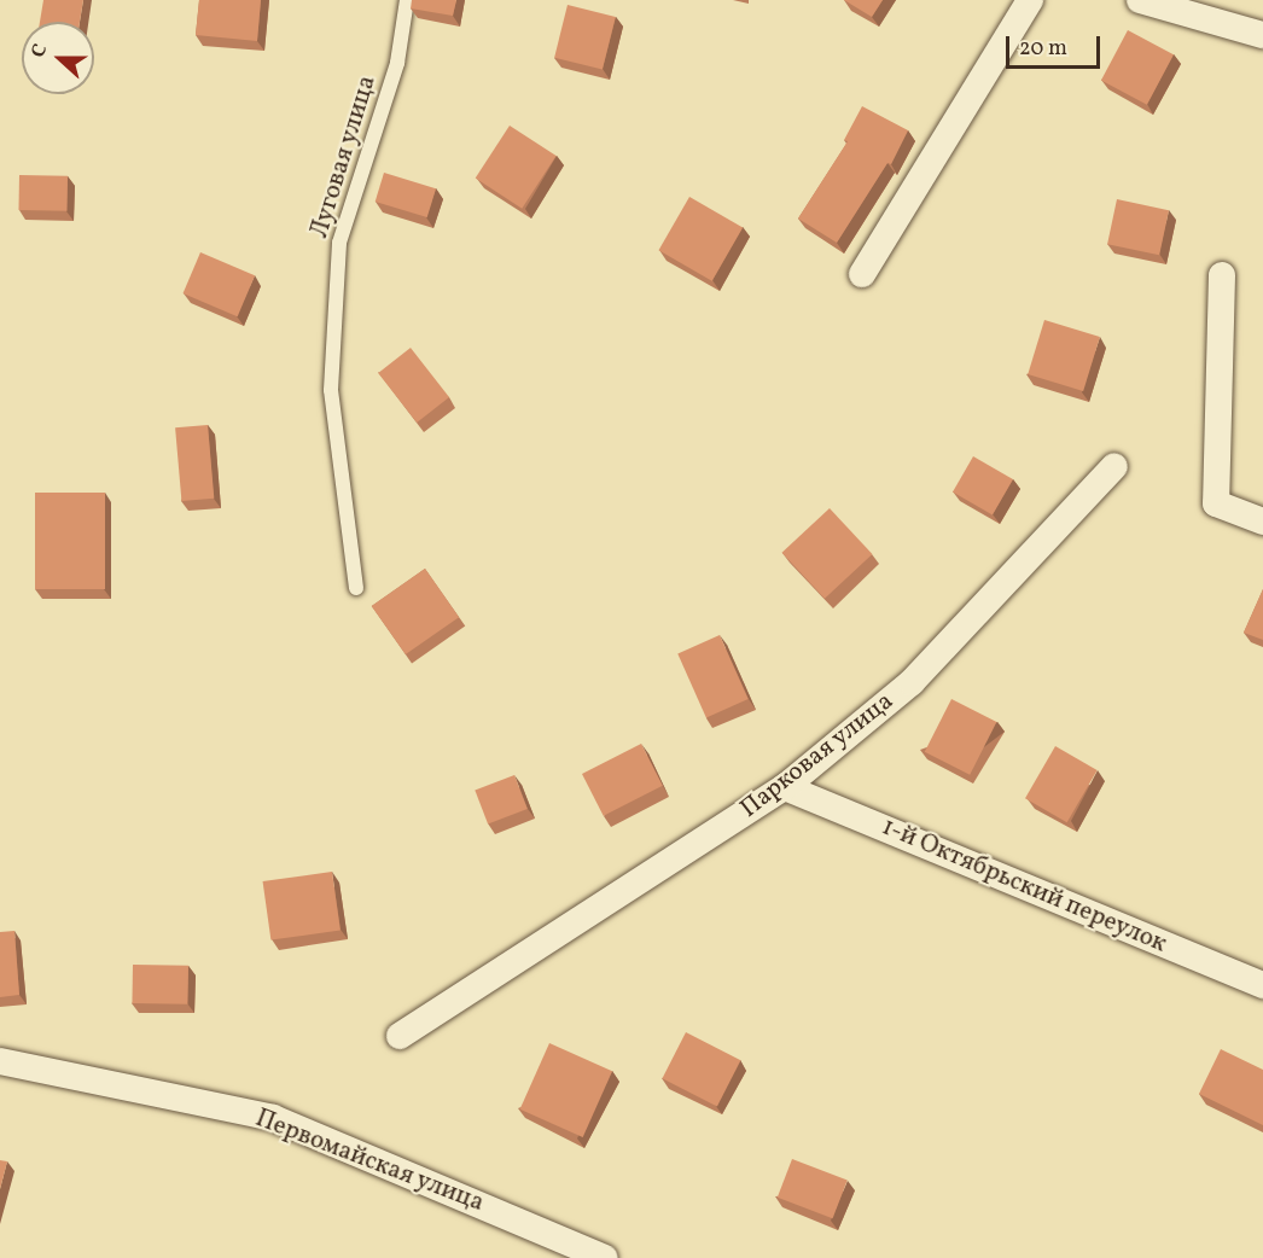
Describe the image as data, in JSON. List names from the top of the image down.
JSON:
{
  "streets": {
    "street": ["Парковая улица", "1-й Октябрьский переулок", "Первомайская улица"],
    "lane": ["Луговая улица"]
  },
  "crossings": [
    ["Парковая улица", "1-й Октябрьский переулок"]
  ],
  "scale_bar": "20 m",
  "north": "left"
}
